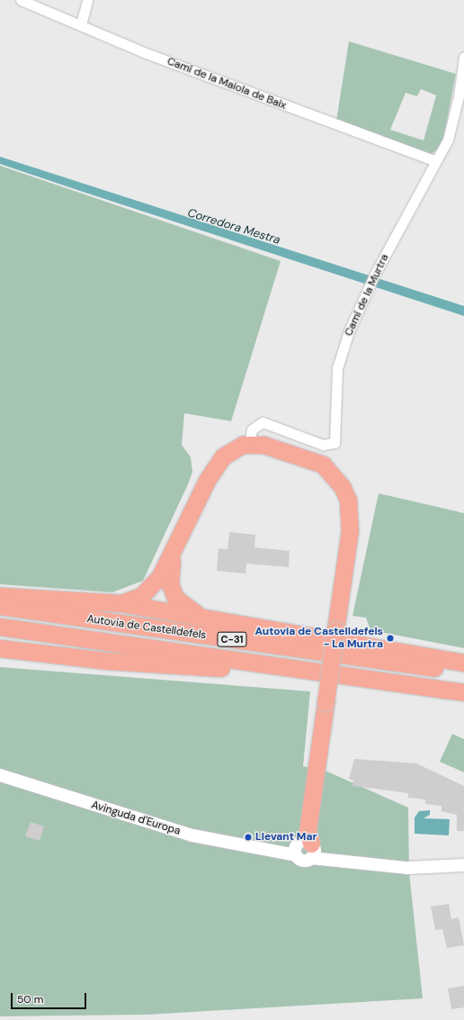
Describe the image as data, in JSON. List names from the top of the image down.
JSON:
{
  "streets": {
    "highway": ["Autovia de Castelldefels", "C-31"],
    "street": ["Camí de la Maiola de Baix", "Camí de la Murtra", "Avinguda d'Europa"]
  },
  "crossings": [
    ["Camí de la Maiola de Baix", "Camí de la Murtra"]
  ],
  "water": ["Corredora Mestra"],
  "places": ["Autovia de Castelldefels - La Murtra", "Llevant Mar"],
  "scale_bar": "50 m"
}
